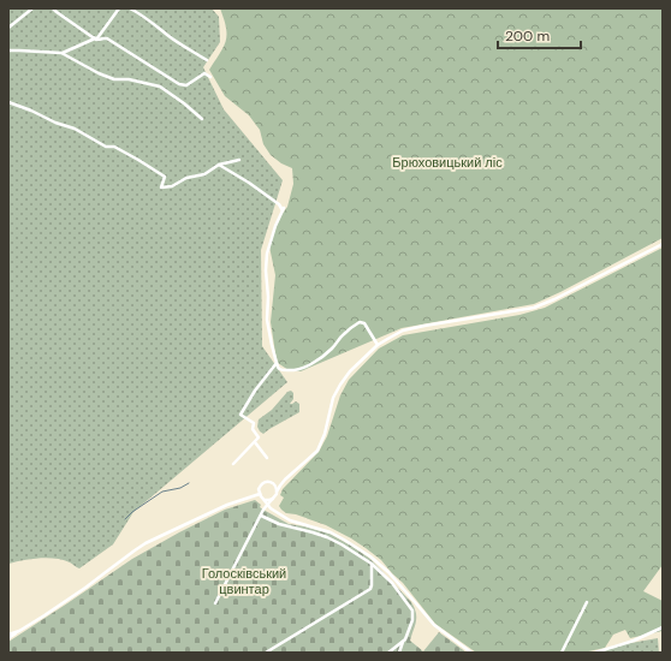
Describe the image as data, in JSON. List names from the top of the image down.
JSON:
{
  "parks": ["Брюховицький ліс", "Голосківський цвинтар"],
  "scale_bar": "200 m"
}
